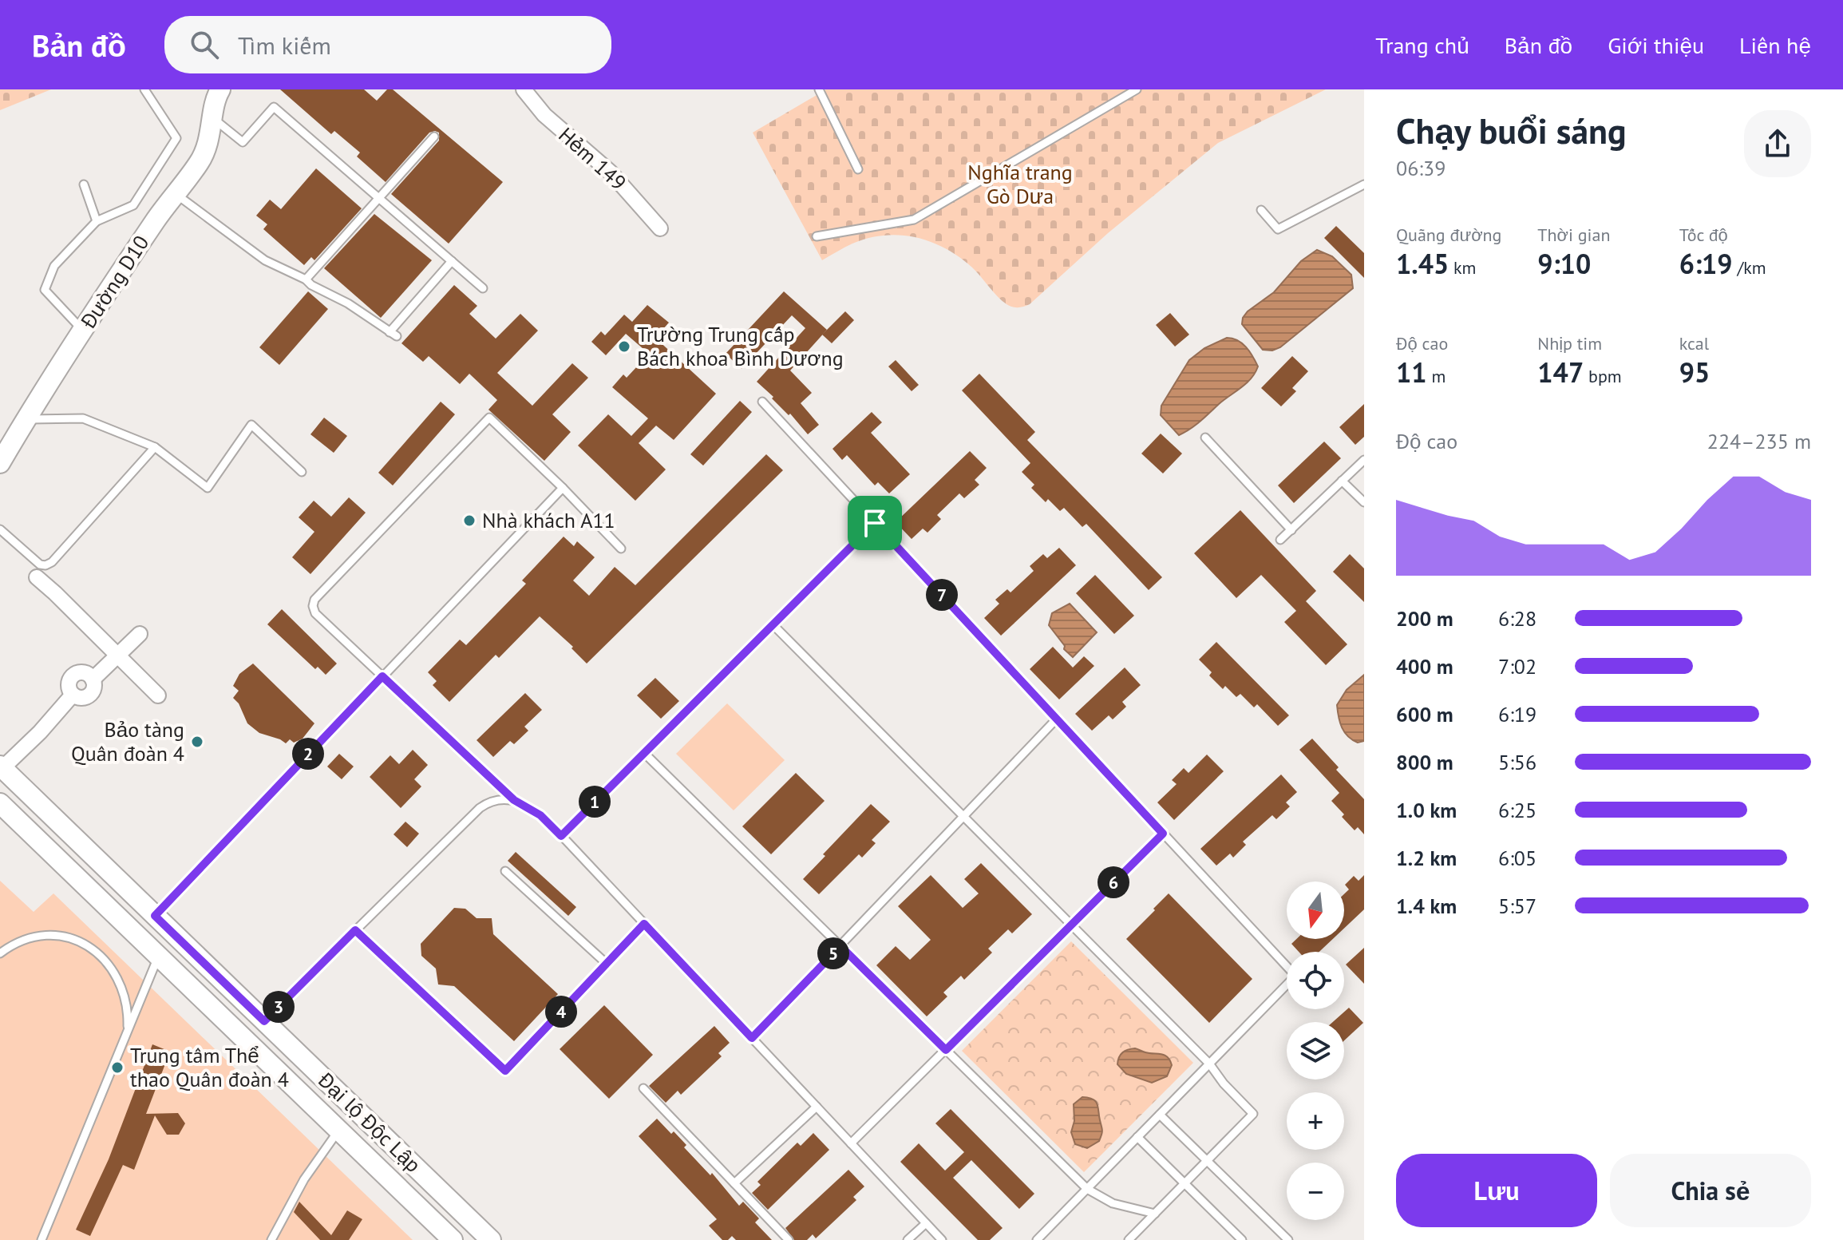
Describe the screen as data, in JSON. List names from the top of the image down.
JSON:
{
  "streets": {
    "main road": ["Đường D10", "Đại lộ Độc Lập"],
    "street": ["Hẻm 149"]
  },
  "parks": ["Nghĩa trang Gò Dưa"],
  "places": [
    "Trường Trung cấp Bách khoa Bình Dương",
    "Nhà khách A11",
    "Bảo tàng Quân đoàn 4",
    "Trung tâm Thể thao Quân đoàn 4"
  ],
  "north": "bottom",
  "page": {
    "header": "Bản đồ",
    "search": "Tìm kiếm",
    "nav": [
      "Trang chủ",
      "Bản đồ",
      "Giới thiệu",
      "Liên hệ"
    ],
    "heading": ["Chạy buổi sáng", "06:39"],
    "stats": [
      ["Quãng đường", "1.45 km"],
      ["Thời gian", "9:10"],
      ["Tốc độ", "6:19 /km"],
      ["Độ cao", "11 m"],
      ["Nhịp tim", "147 bpm"],
      ["kcal", "95"]
    ],
    "chart": ["Độ cao", "224–235 m"],
    "pins": [
      "7",
      "2",
      "1",
      "6",
      "5",
      "3",
      "4"
    ],
    "list": [
      {
        "name": "200 m",
        "note": "6:28"
      },
      {
        "name": "400 m",
        "note": "7:02"
      },
      {
        "name": "600 m",
        "note": "6:19"
      },
      {
        "name": "800 m",
        "note": "5:56"
      },
      {
        "name": "1.0 km",
        "note": "6:25"
      },
      {
        "name": "1.2 km",
        "note": "6:05"
      },
      {
        "name": "1.4 km",
        "note": "5:57"
      }
    ],
    "map_buttons": ["+", "−"],
    "buttons": ["Lưu", "Chia sẻ"]
  }
}
